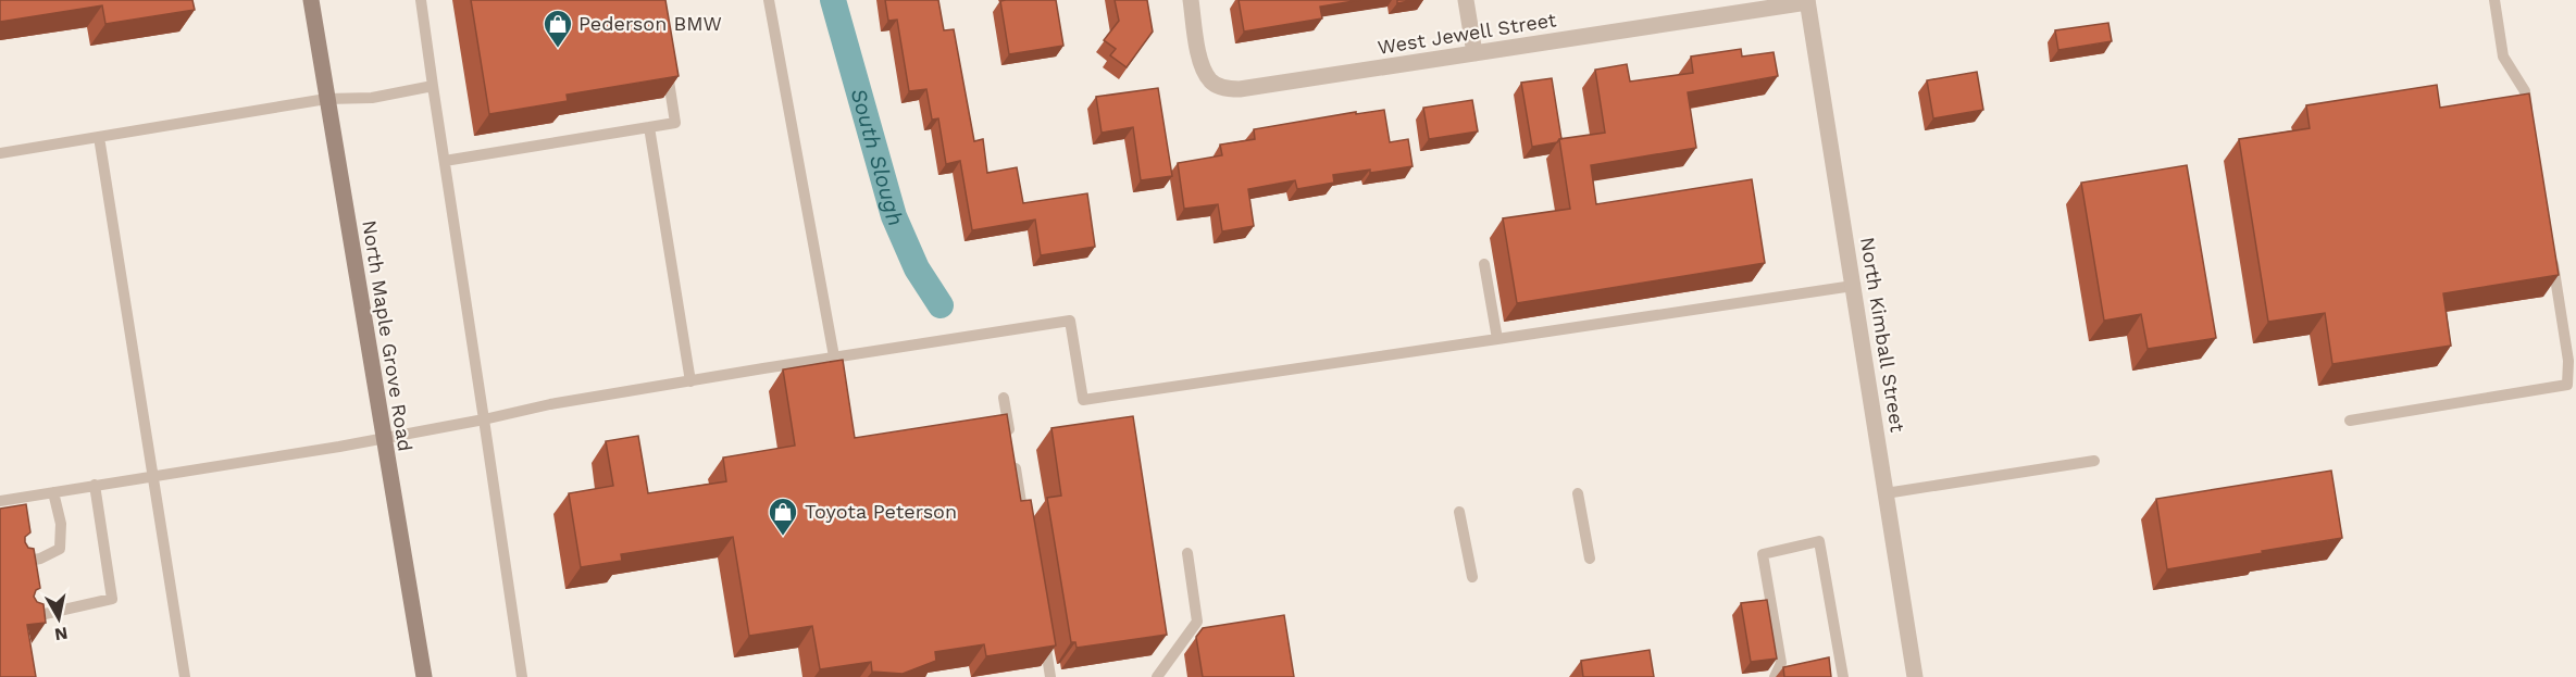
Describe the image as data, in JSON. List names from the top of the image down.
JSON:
{
  "streets": {
    "main road": ["North Maple Grove Road"],
    "street": ["West Jewell Street", "North Kimball Street"]
  },
  "crossings": [
    ["West Jewell Street", "North Kimball Street"]
  ],
  "water": ["South Slough"],
  "places": {
    "shop": ["Pederson BMW", "Toyota Peterson"]
  },
  "north": "bottom"
}
